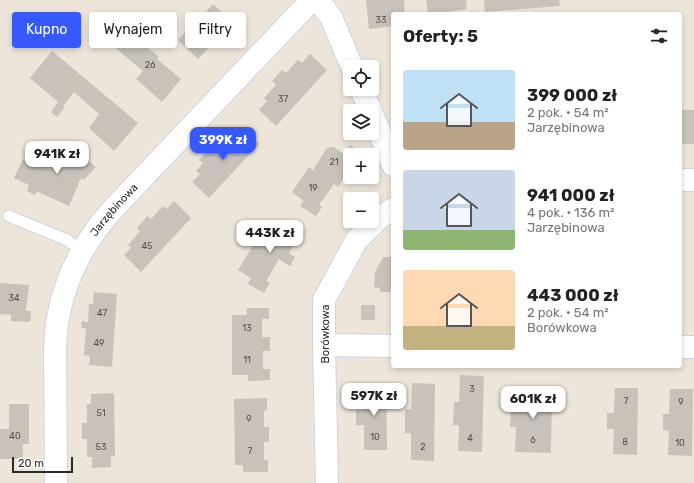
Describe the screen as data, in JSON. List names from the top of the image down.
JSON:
{
  "streets": {
    "street": ["Jarzębinowa", "Borówkowa"]
  },
  "house_numbers": [
    "33",
    "26",
    "37",
    "21",
    "19",
    "45",
    "34",
    "47",
    "13",
    "49",
    "11",
    "3",
    "7",
    "9",
    "51",
    "9",
    "40",
    "10",
    "4",
    "6",
    "8",
    "10",
    "53",
    "2",
    "7"
  ],
  "scale_bar": "20 m",
  "page": {
    "chip": ["Kupno", "Wynajem", "Filtry"],
    "heading": "Oferty: 5",
    "map_buttons": ["+", "−"],
    "list": [
      {
        "name": "399 000 zł",
        "note": "2 pok. · 54 m² · Jarzębinowa"
      },
      {
        "name": "941 000 zł",
        "note": "4 pok. · 136 m² · Jarzębinowa"
      },
      {
        "name": "443 000 zł",
        "note": "2 pok. · 54 m² · Borówkowa"
      }
    ],
    "price": [
      "399K zł",
      "941K zł",
      "443K zł",
      "597K zł",
      "601K zł"
    ],
    "scale": "20 m"
  }
}
